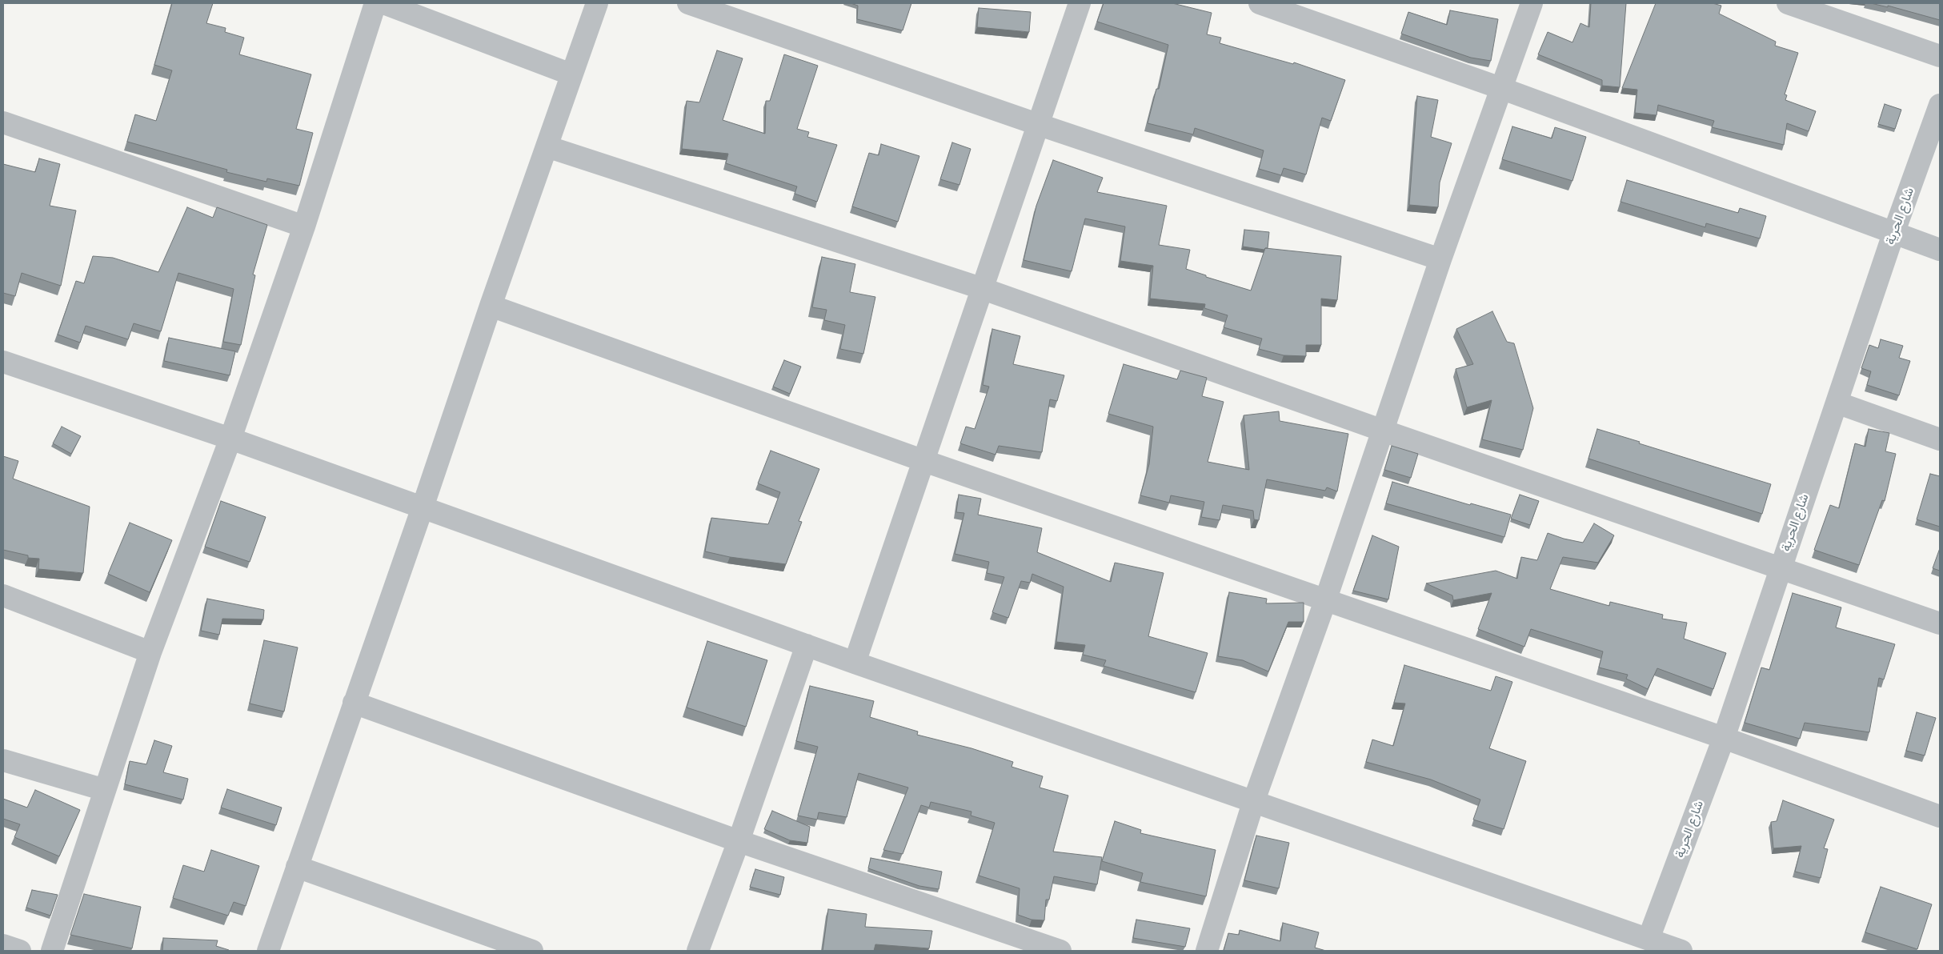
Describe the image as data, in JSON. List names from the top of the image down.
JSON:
{
  "streets": {
    "street": ["شارع الحرية"]
  }
}
